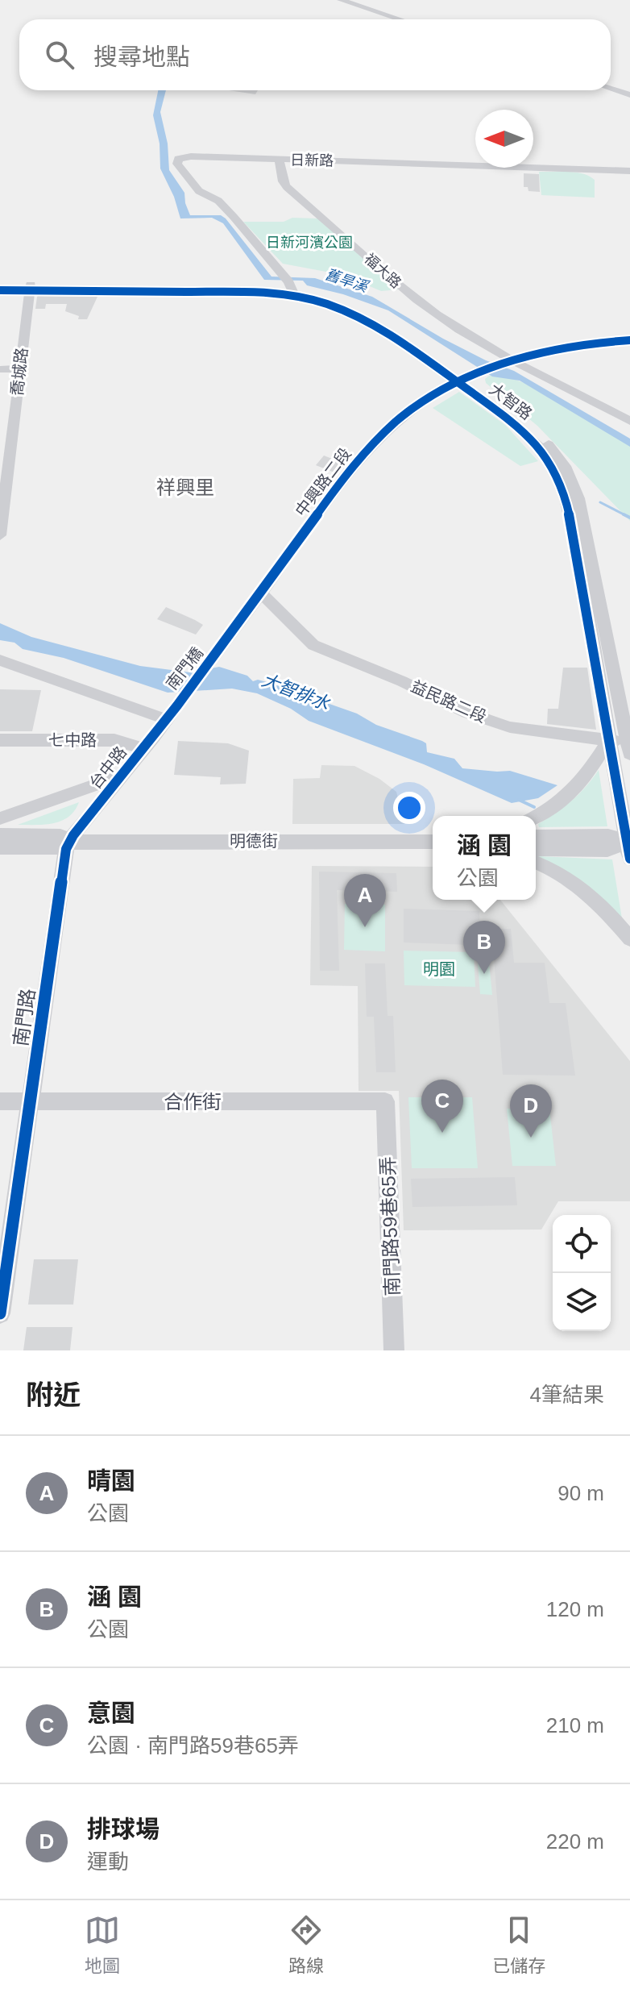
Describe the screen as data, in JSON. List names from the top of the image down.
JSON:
{
  "streets": {
    "street": [
      "日新路",
      "福大路",
      "喬城路",
      "大智路",
      "中興路二段",
      "南門橋",
      "益民路二段",
      "七中路",
      "台中路",
      "明德街",
      "南門路",
      "合作街",
      "南門路59巷65弄"
    ]
  },
  "crossings": [
    ["日新路", "福大路"],
    ["日新路", "大智路"],
    ["福大路", "中興路二段"],
    ["喬城路", "大智路"],
    ["大智路", "中興路二段"],
    ["大智路", "益民路二段"],
    ["中興路二段", "南門橋"],
    ["中興路二段", "益民路二段"],
    ["南門橋", "台中路"],
    ["七中路", "台中路"],
    ["台中路", "明德街"],
    ["台中路", "南門路"],
    ["明德街", "南門路"],
    ["南門路", "合作街"],
    ["合作街", "南門路59巷65弄"]
  ],
  "districts": ["祥興里"],
  "water": ["舊旱溪", "大智排水"],
  "parks": ["日新河濱公園", "明園"],
  "north": "left",
  "page": {
    "search": "搜尋地點",
    "popup": ["涵 園", "公園"],
    "pins": [
      "A",
      "B",
      "C",
      "D"
    ],
    "heading": ["附近", "4筆結果"],
    "list": [
      {
        "mark": "A",
        "name": "晴園",
        "note": "公園",
        "value": "90 m"
      },
      {
        "mark": "B",
        "name": "涵 園",
        "note": "公園",
        "value": "120 m"
      },
      {
        "mark": "C",
        "name": "意園",
        "note": "公園 · 南門路59巷65弄",
        "value": "210 m"
      },
      {
        "mark": "D",
        "name": "排球場",
        "note": "運動",
        "value": "220 m"
      }
    ],
    "nav": ["地圖", "路線", "已儲存"]
  }
}
